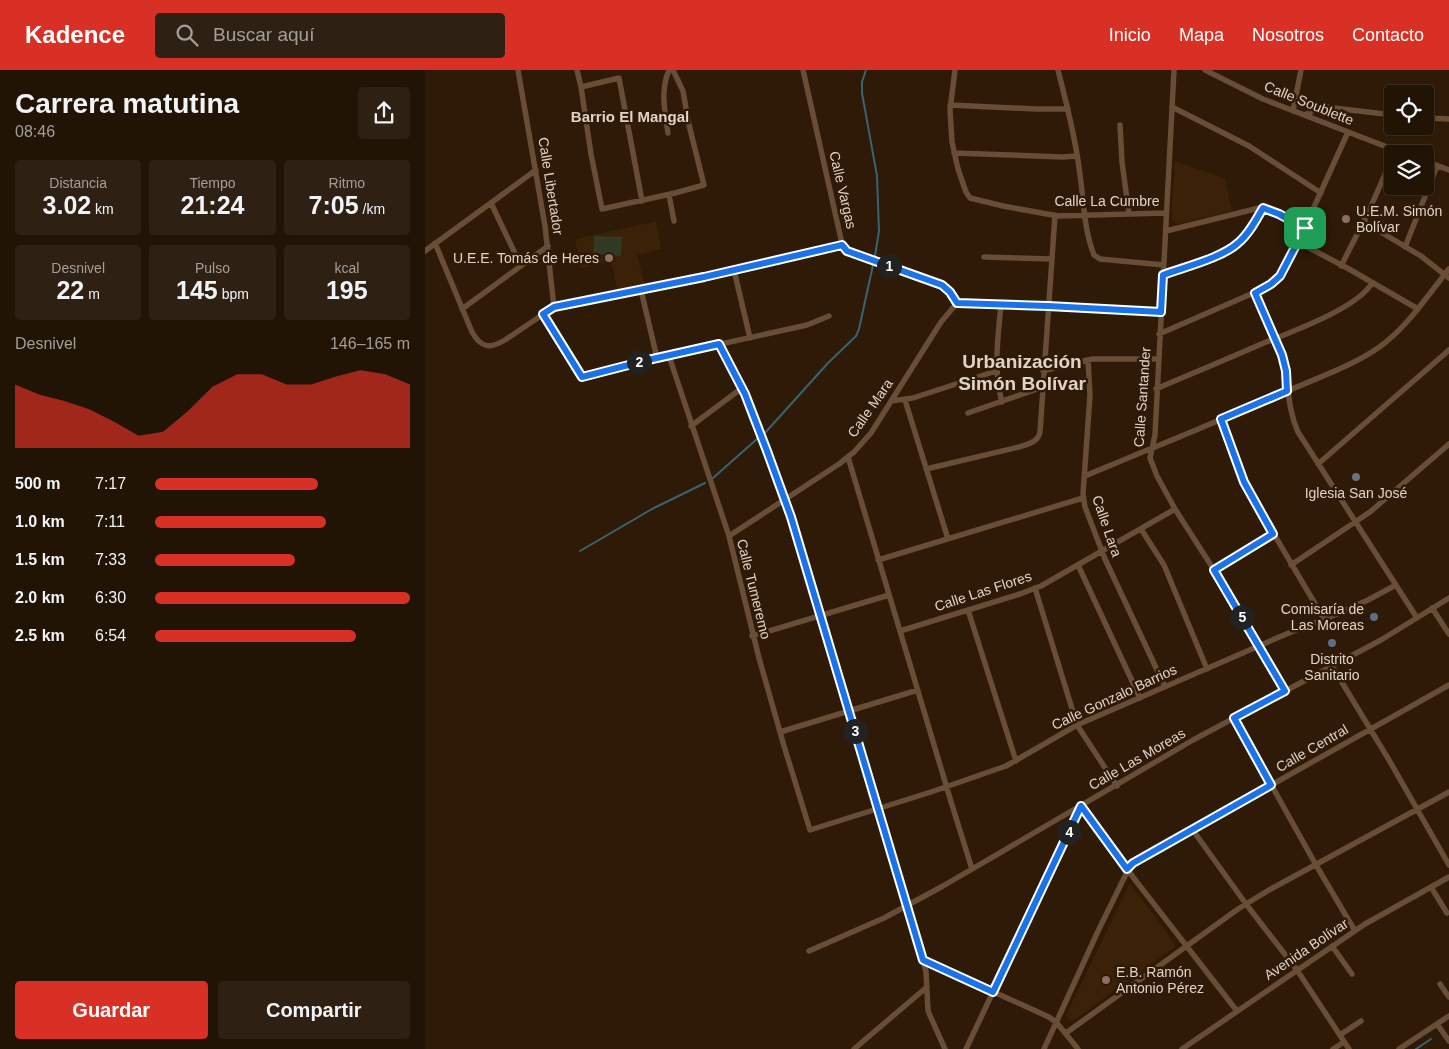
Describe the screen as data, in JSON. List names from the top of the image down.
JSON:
{
  "streets": {
    "street": [
      "Calle Soublette",
      "Calle Libertador",
      "Calle Vargas",
      "Calle La Cumbre",
      "Calle Santander",
      "Calle Mara",
      "Calle Lara",
      "Calle Tumeremo",
      "Calle Las Flores",
      "Calle Gonzalo Barrios",
      "Calle Central",
      "Calle Las Moreas",
      "Avenida Bolívar"
    ]
  },
  "crossings": [
    ["Calle Vargas", "Calle Mara"],
    ["Calle La Cumbre", "Calle Santander"],
    ["Calle Santander", "Calle Las Flores"],
    ["Calle Santander", "Calle Gonzalo Barrios"],
    ["Calle Santander", "Calle Las Moreas"],
    ["Calle Mara", "Calle Tumeremo"],
    ["Calle Lara", "Calle Las Flores"],
    ["Calle Lara", "Calle Gonzalo Barrios"],
    ["Calle Tumeremo", "Calle Gonzalo Barrios"]
  ],
  "districts": ["Barrio El Mangal", "Urbanización Simón Bolívar"],
  "places": [
    "U.E.M. Simón Bolívar",
    "U.E.E. Tomás de Heres",
    "Iglesia San José",
    "Comisaría de Las Moreas",
    "Distrito Sanitario",
    "E.B. Ramón Antonio Pérez"
  ],
  "page": {
    "header": "Kadence",
    "search": "Buscar aquí",
    "nav": [
      "Inicio",
      "Mapa",
      "Nosotros",
      "Contacto"
    ],
    "heading": ["Carrera matutina", "08:46"],
    "stats": [
      ["Distancia", "3.02 km"],
      ["Tiempo", "21:24"],
      ["Ritmo", "7:05 /km"],
      ["Desnivel", "22 m"],
      ["Pulso", "145 bpm"],
      ["kcal", "195"]
    ],
    "pins": [
      "1",
      "2",
      "5",
      "3",
      "4"
    ],
    "chart": ["Desnivel", "146–165 m"],
    "list": [
      {
        "name": "500 m",
        "note": "7:17"
      },
      {
        "name": "1.0 km",
        "note": "7:11"
      },
      {
        "name": "1.5 km",
        "note": "7:33"
      },
      {
        "name": "2.0 km",
        "note": "6:30"
      },
      {
        "name": "2.5 km",
        "note": "6:54"
      }
    ],
    "buttons": ["Guardar", "Compartir"]
  }
}
